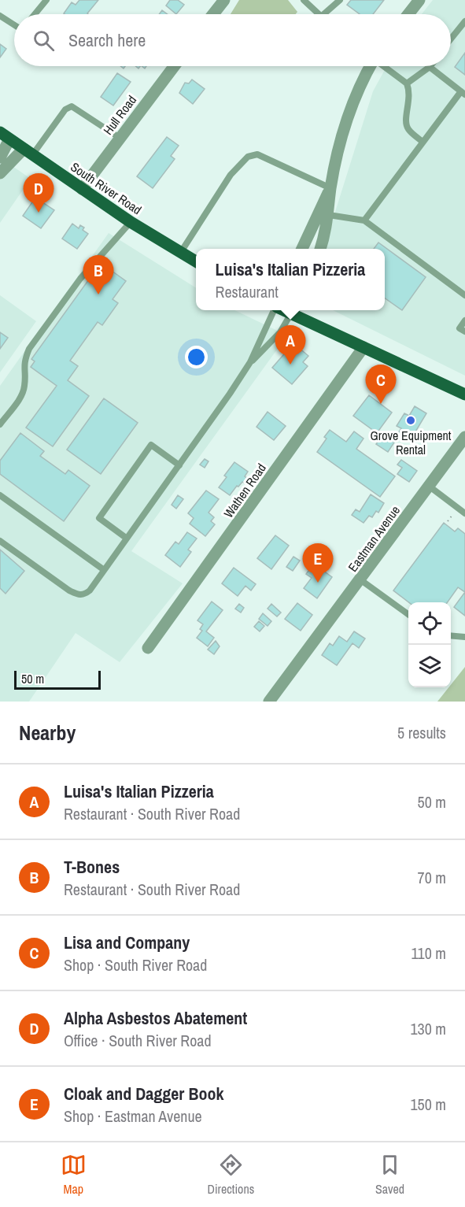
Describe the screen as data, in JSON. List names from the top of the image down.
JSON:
{
  "streets": {
    "main road": ["South River Road"],
    "street": ["Hull Road", "Wathen Road", "Eastman Avenue"]
  },
  "crossings": [
    ["Hull Road", "South River Road"]
  ],
  "places": ["Grove Equipment Rental"],
  "scale_bar": "50 m",
  "page": {
    "search": "Search here",
    "pins": [
      "D",
      "B",
      "A",
      "C",
      "E"
    ],
    "popup": ["Luisa's Italian Pizzeria", "Restaurant"],
    "scale": "50 m",
    "heading": ["Nearby", "5 results"],
    "list": [
      {
        "mark": "A",
        "name": "Luisa's Italian Pizzeria",
        "note": "Restaurant · South River Road",
        "value": "50 m"
      },
      {
        "mark": "B",
        "name": "T-Bones",
        "note": "Restaurant · South River Road",
        "value": "70 m"
      },
      {
        "mark": "C",
        "name": "Lisa and Company",
        "note": "Shop · South River Road",
        "value": "110 m"
      },
      {
        "mark": "D",
        "name": "Alpha Asbestos Abatement",
        "note": "Office · South River Road",
        "value": "130 m"
      },
      {
        "mark": "E",
        "name": "Cloak and Dagger Book",
        "note": "Shop · Eastman Avenue",
        "value": "150 m"
      }
    ],
    "nav": ["Map", "Directions", "Saved"]
  }
}
